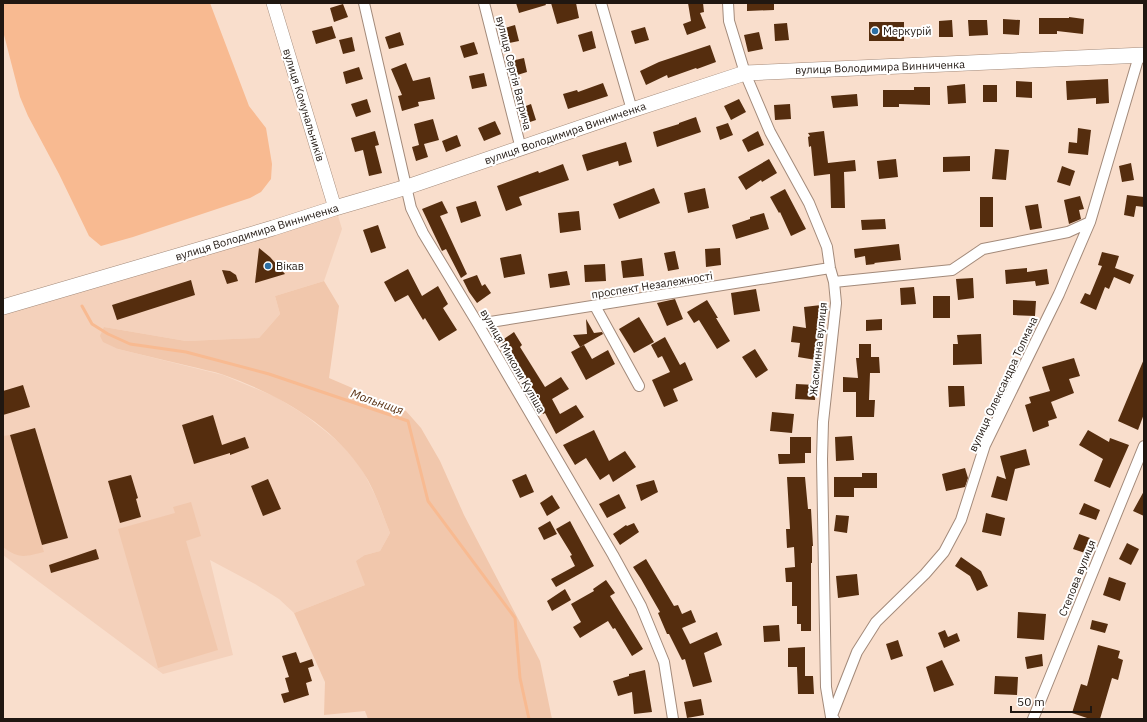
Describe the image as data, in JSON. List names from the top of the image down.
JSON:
{
  "streets": {
    "main road": ["вулиця Володимира Винниченка"],
    "street": [
      "вулиця Сергія Ватрича",
      "вулиця Комунальників",
      "проспект Незалежності",
      "Жасминна вулиця",
      "вулиця Миколи Куліша",
      "вулиця Олександра Толмача",
      "Степова вулиця"
    ]
  },
  "crossings": [
    ["вулиця Володимира Винниченка", "вулиця Сергія Ватрича"],
    ["вулиця Володимира Винниченка", "вулиця Комунальників"],
    ["вулиця Володимира Винниченка", "Жасминна вулиця"],
    ["вулиця Володимира Винниченка", "вулиця Миколи Куліша"],
    ["вулиця Володимира Винниченка", "вулиця Олександра Толмача"],
    ["проспект Незалежності", "Жасминна вулиця"],
    ["проспект Незалежності", "вулиця Миколи Куліша"],
    ["Жасминна вулиця", "вулиця Олександра Толмача"]
  ],
  "water": ["Мольниця"],
  "places": ["Меркурій", "Вікав"],
  "scale_bar": "50 m"
}
